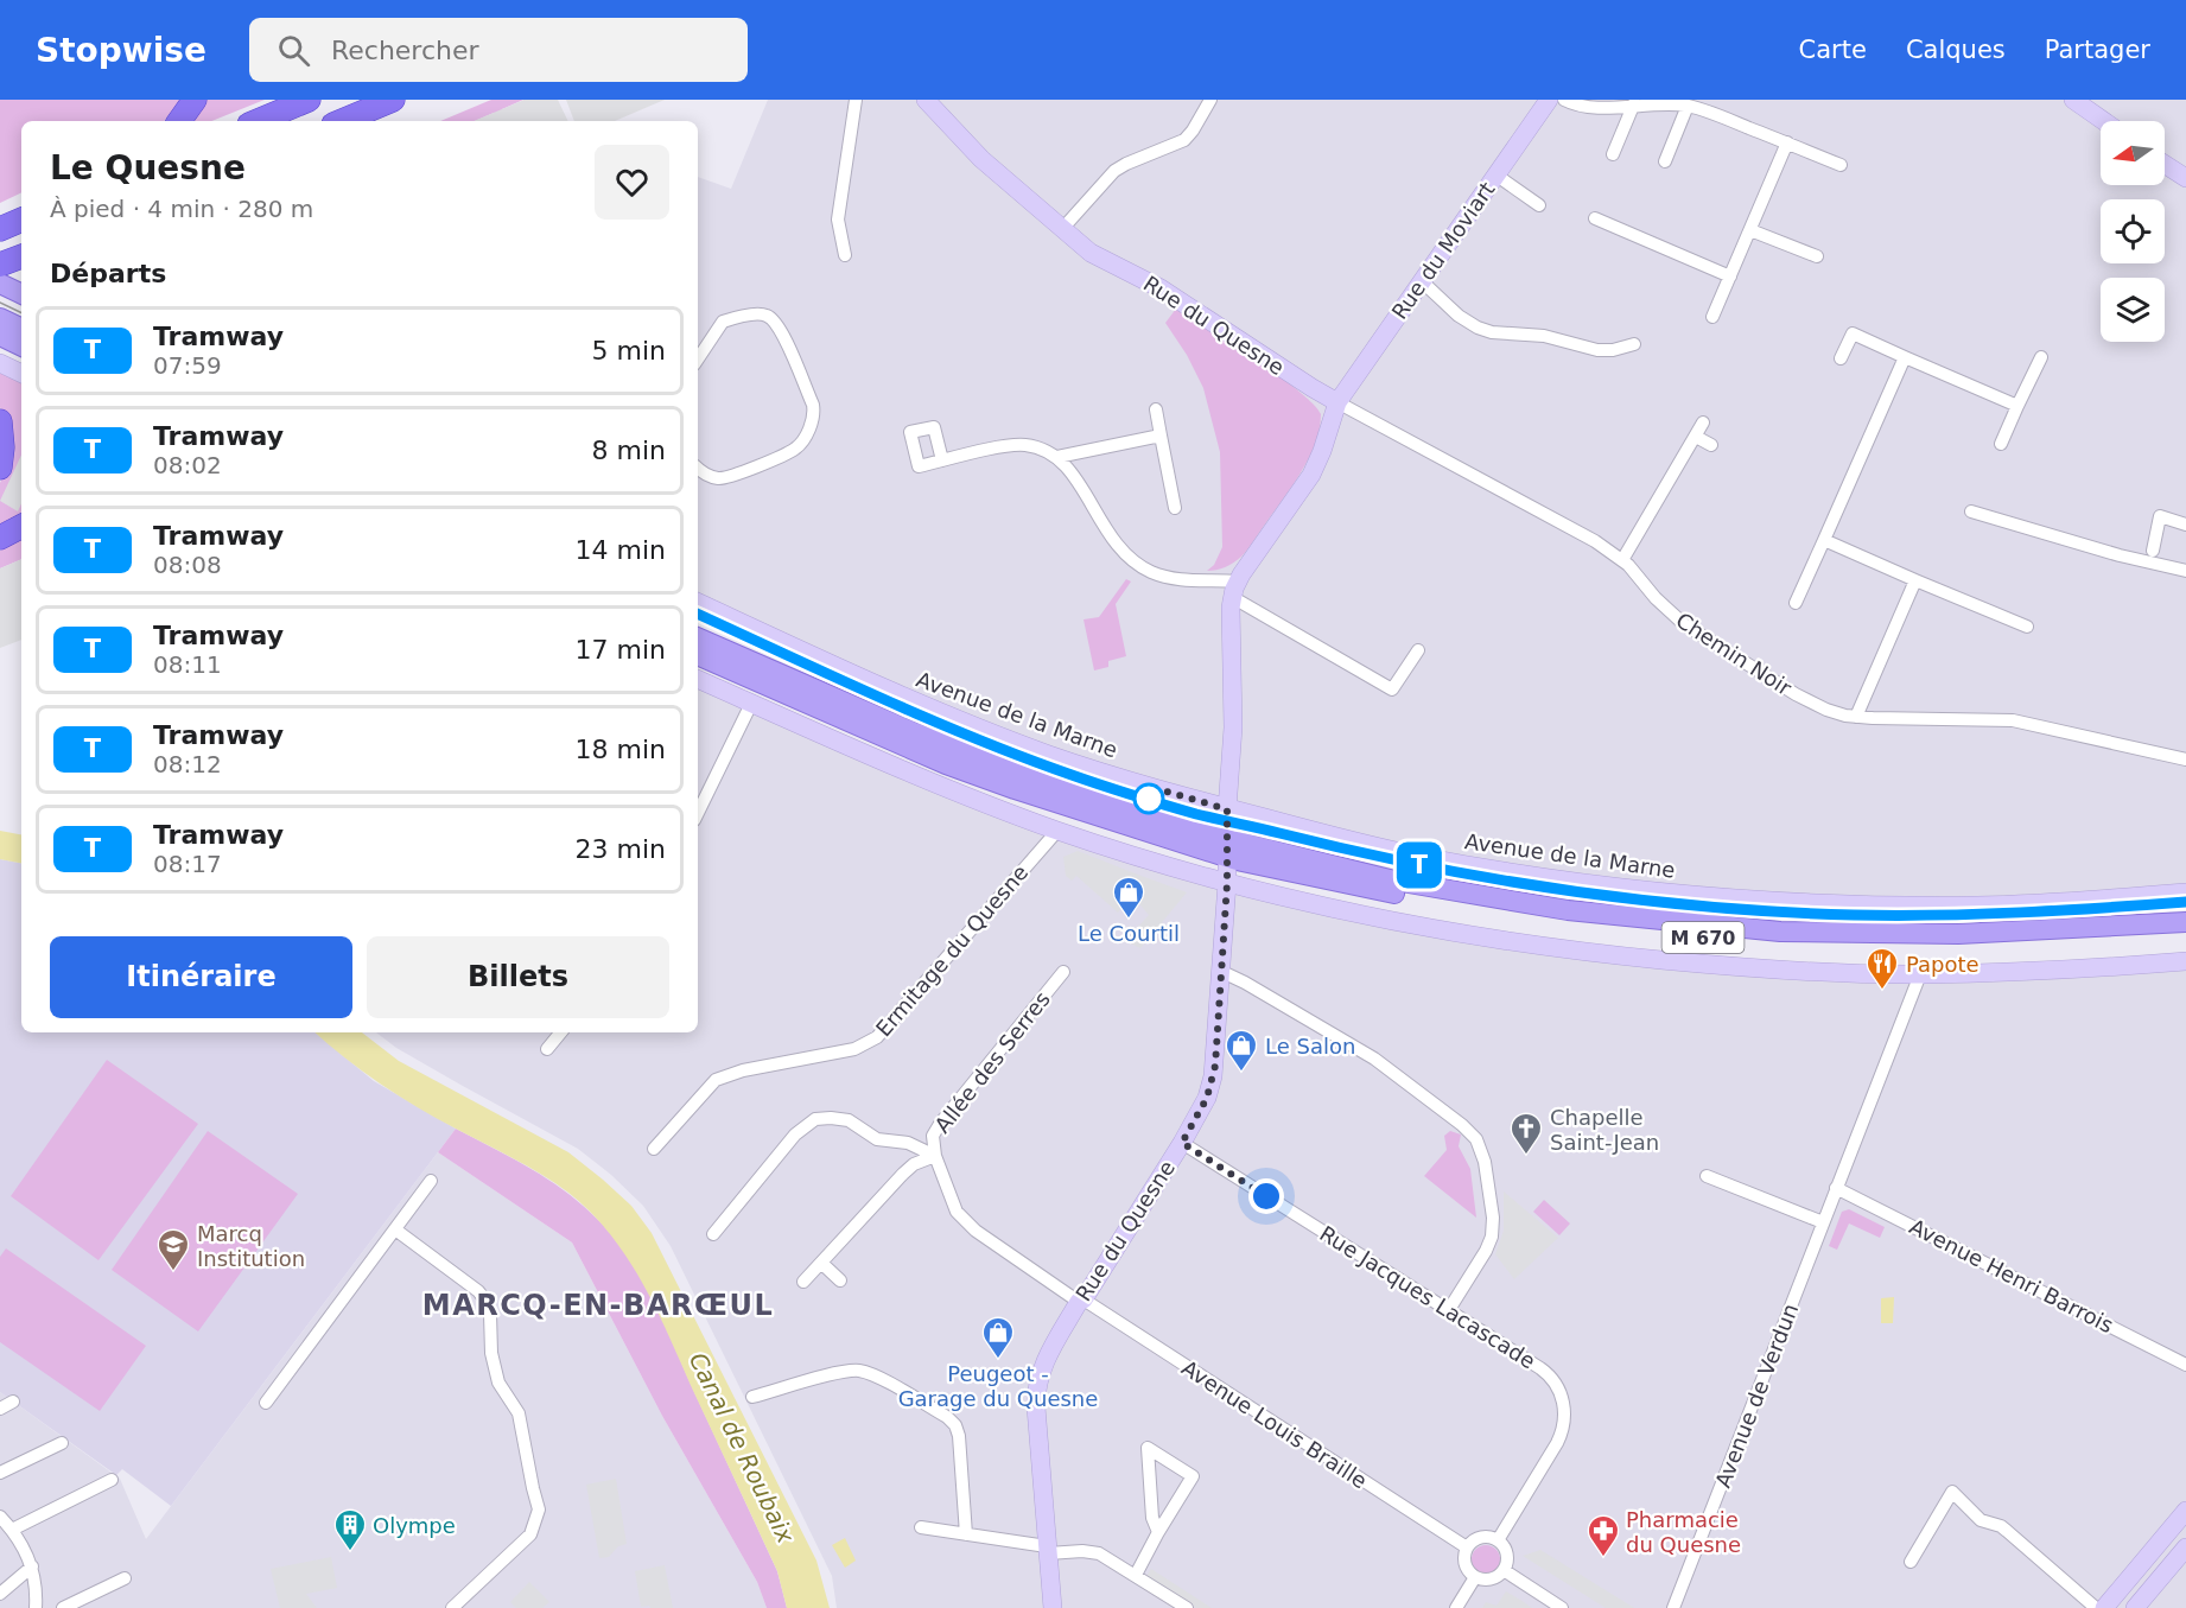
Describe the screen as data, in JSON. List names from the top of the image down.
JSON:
{
  "streets": {
    "main road": ["M 670"],
    "street": [
      "Rue du Moviart",
      "Rue du Quesne",
      "Chemin Noir",
      "Avenue de la Marne",
      "Ermitage du Quesne",
      "Allée des Serres",
      "Avenue Henri Barrois",
      "Rue Jacques Lacascade",
      "Avenue de Verdun",
      "Avenue Louis Braille"
    ]
  },
  "crossings": [
    ["Rue du Moviart", "Rue du Quesne"],
    ["Rue du Moviart", "Chemin Noir"],
    ["Rue du Quesne", "Chemin Noir"],
    ["Rue du Quesne", "Avenue de la Marne"],
    ["Rue du Quesne", "M 670"],
    ["Rue du Quesne", "Allée des Serres"],
    ["Rue du Quesne", "Rue Jacques Lacascade"],
    ["Rue du Quesne", "Avenue Louis Braille"],
    ["Allée des Serres", "Avenue Louis Braille"],
    ["Avenue Henri Barrois", "Avenue de Verdun"],
    ["Rue Jacques Lacascade", "Avenue Louis Braille"]
  ],
  "districts": ["MARCQ-EN-BARŒUL"],
  "water": ["Canal de Roubaix"],
  "places": {
    "shop": ["Le Courtil", "Le Salon", "Peugeot - Garage du Quesne"],
    "restaurant": ["Papote"],
    "church": ["Chapelle Saint-Jean"],
    "school or university": ["Marcq Institution"],
    "building": ["Olympe"],
    "pharmacy": ["Pharmacie du Quesne"]
  },
  "lines": ["tram line T"],
  "north": "left",
  "page": {
    "header": "Stopwise",
    "search": "Rechercher",
    "nav": ["Carte", "Calques", "Partager"],
    "on_map": "T",
    "heading": [
      ["Le Quesne", "À pied · 4 min · 280 m"],
      "Départs"
    ],
    "list": [
      {
        "mark": "T",
        "name": "Tramway",
        "note": "07:59",
        "value": "5 min"
      },
      {
        "mark": "T",
        "name": "Tramway",
        "note": "08:02",
        "value": "8 min"
      },
      {
        "mark": "T",
        "name": "Tramway",
        "note": "08:08",
        "value": "14 min"
      },
      {
        "mark": "T",
        "name": "Tramway",
        "note": "08:11",
        "value": "17 min"
      },
      {
        "mark": "T",
        "name": "Tramway",
        "note": "08:12",
        "value": "18 min"
      },
      {
        "mark": "T",
        "name": "Tramway",
        "note": "08:17",
        "value": "23 min"
      }
    ],
    "buttons": ["Itinéraire", "Billets"]
  }
}
